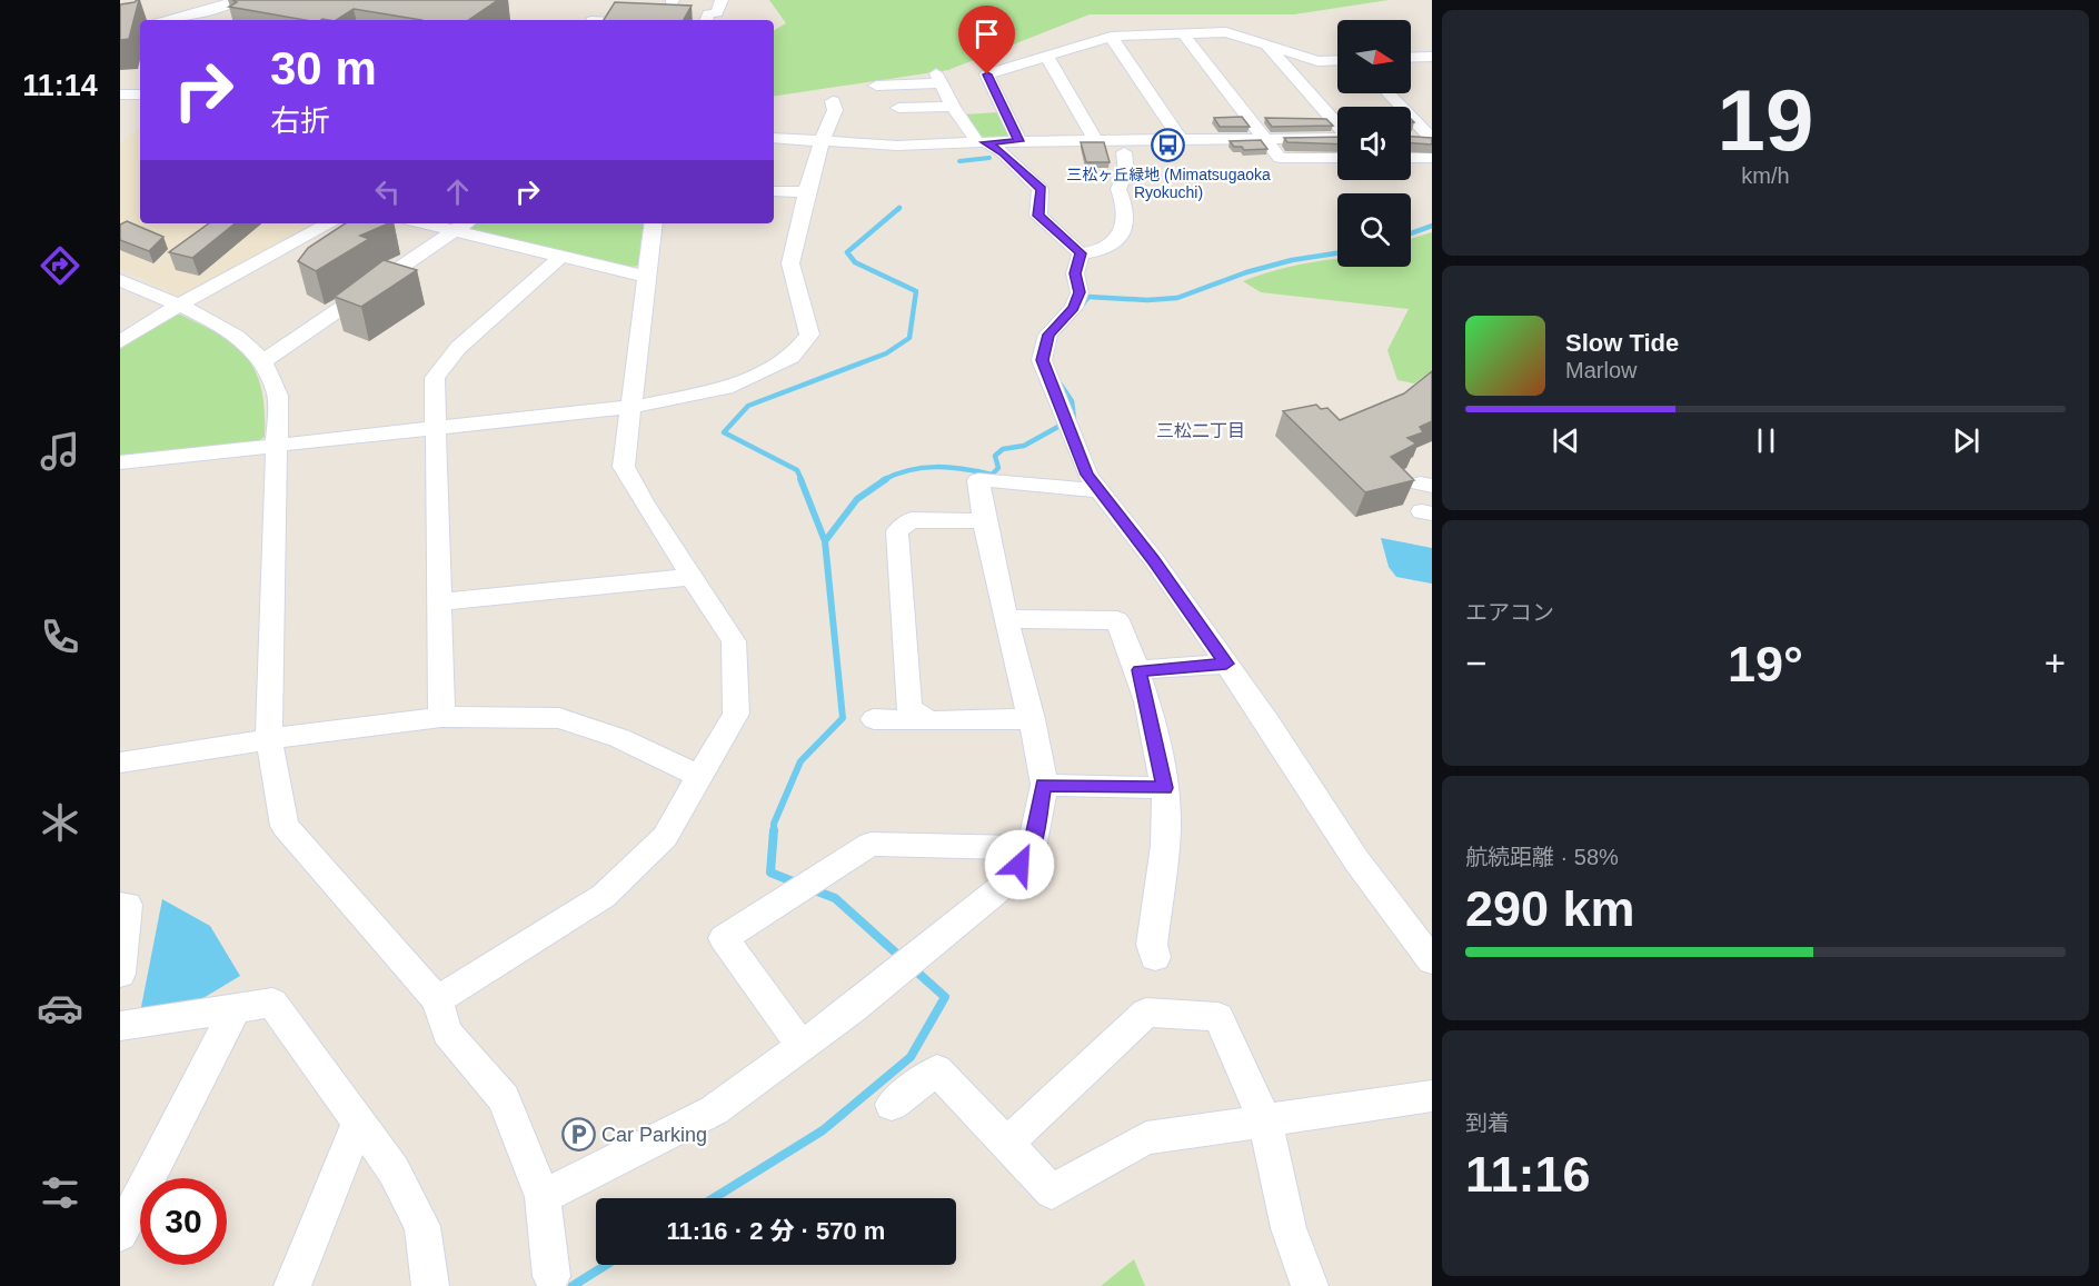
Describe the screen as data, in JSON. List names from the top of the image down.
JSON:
{
  "districts": ["三松二丁目"],
  "places": {
    "bus stop": ["三松ヶ丘緑地 (Mimatsugaoka Ryokuchi)"],
    "parking": ["Car Parking"]
  },
  "north": "right",
  "page": {
    "tabs": "11:14",
    "tile": [
      ["19", "km/h"],
      "エアコン",
      ["航続距離 · 58%", "290 km"],
      ["到着", "11:16"]
    ],
    "turn": ["30 m", "右折"],
    "song": ["Slow Tide", "Marlow"],
    "heat": ["−", "19°", "+"],
    "limit": "30",
    "trip": "11:16 · 2 分 · 570 m"
  }
}
